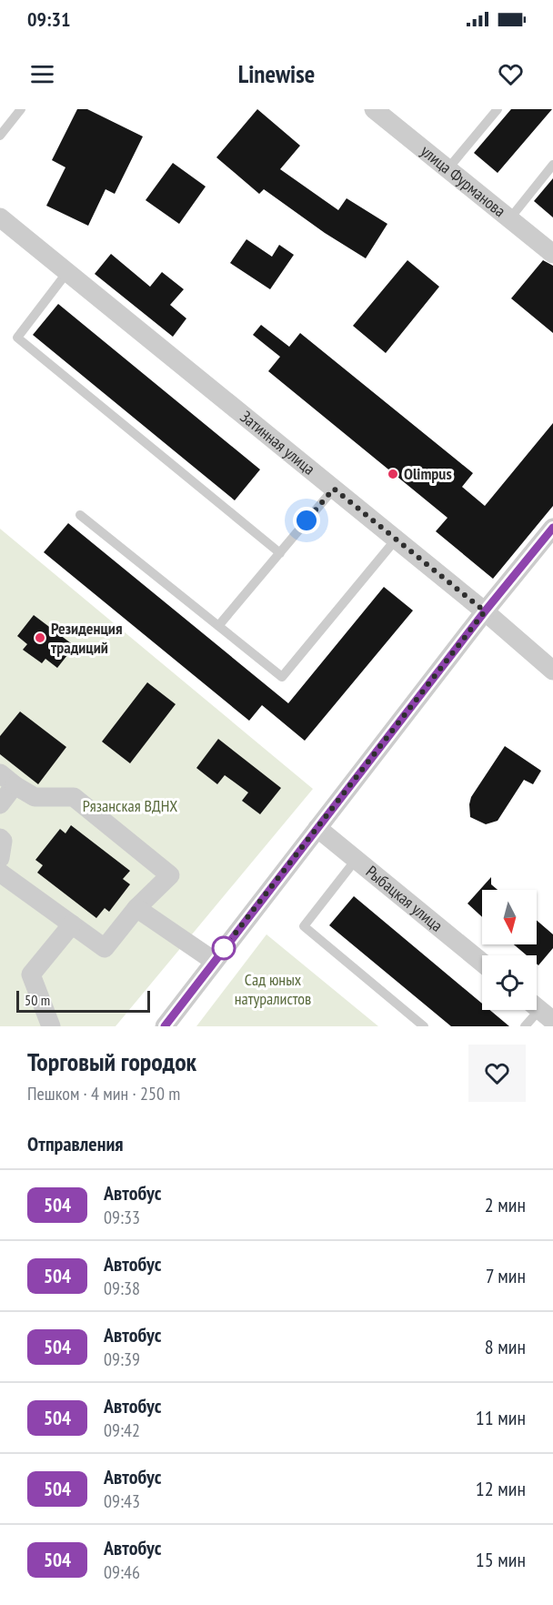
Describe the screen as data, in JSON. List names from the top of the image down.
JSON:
{
  "streets": {
    "street": ["улица Фурманова", "Затинная улица", "Рыбацкая улица"]
  },
  "parks": ["Рязанская ВДНХ", "Сад юных натуралистов"],
  "places": ["Olimpus", "Резиденция традиций"],
  "lines": ["bus line 504"],
  "scale_bar": "50 m",
  "north": "bottom",
  "page": {
    "status": "09:31",
    "header": "Linewise",
    "scale": "50 m",
    "heading": [
      ["Торговый городок", "Пешком · 4 мин · 250 m"],
      "Отправления"
    ],
    "list": [
      {
        "mark": "504",
        "name": "Автобус",
        "note": "09:33",
        "value": "2 мин"
      },
      {
        "mark": "504",
        "name": "Автобус",
        "note": "09:38",
        "value": "7 мин"
      },
      {
        "mark": "504",
        "name": "Автобус",
        "note": "09:39",
        "value": "8 мин"
      },
      {
        "mark": "504",
        "name": "Автобус",
        "note": "09:42",
        "value": "11 мин"
      },
      {
        "mark": "504",
        "name": "Автобус",
        "note": "09:43",
        "value": "12 мин"
      },
      {
        "mark": "504",
        "name": "Автобус",
        "note": "09:46",
        "value": "15 мин"
      }
    ]
  }
}
